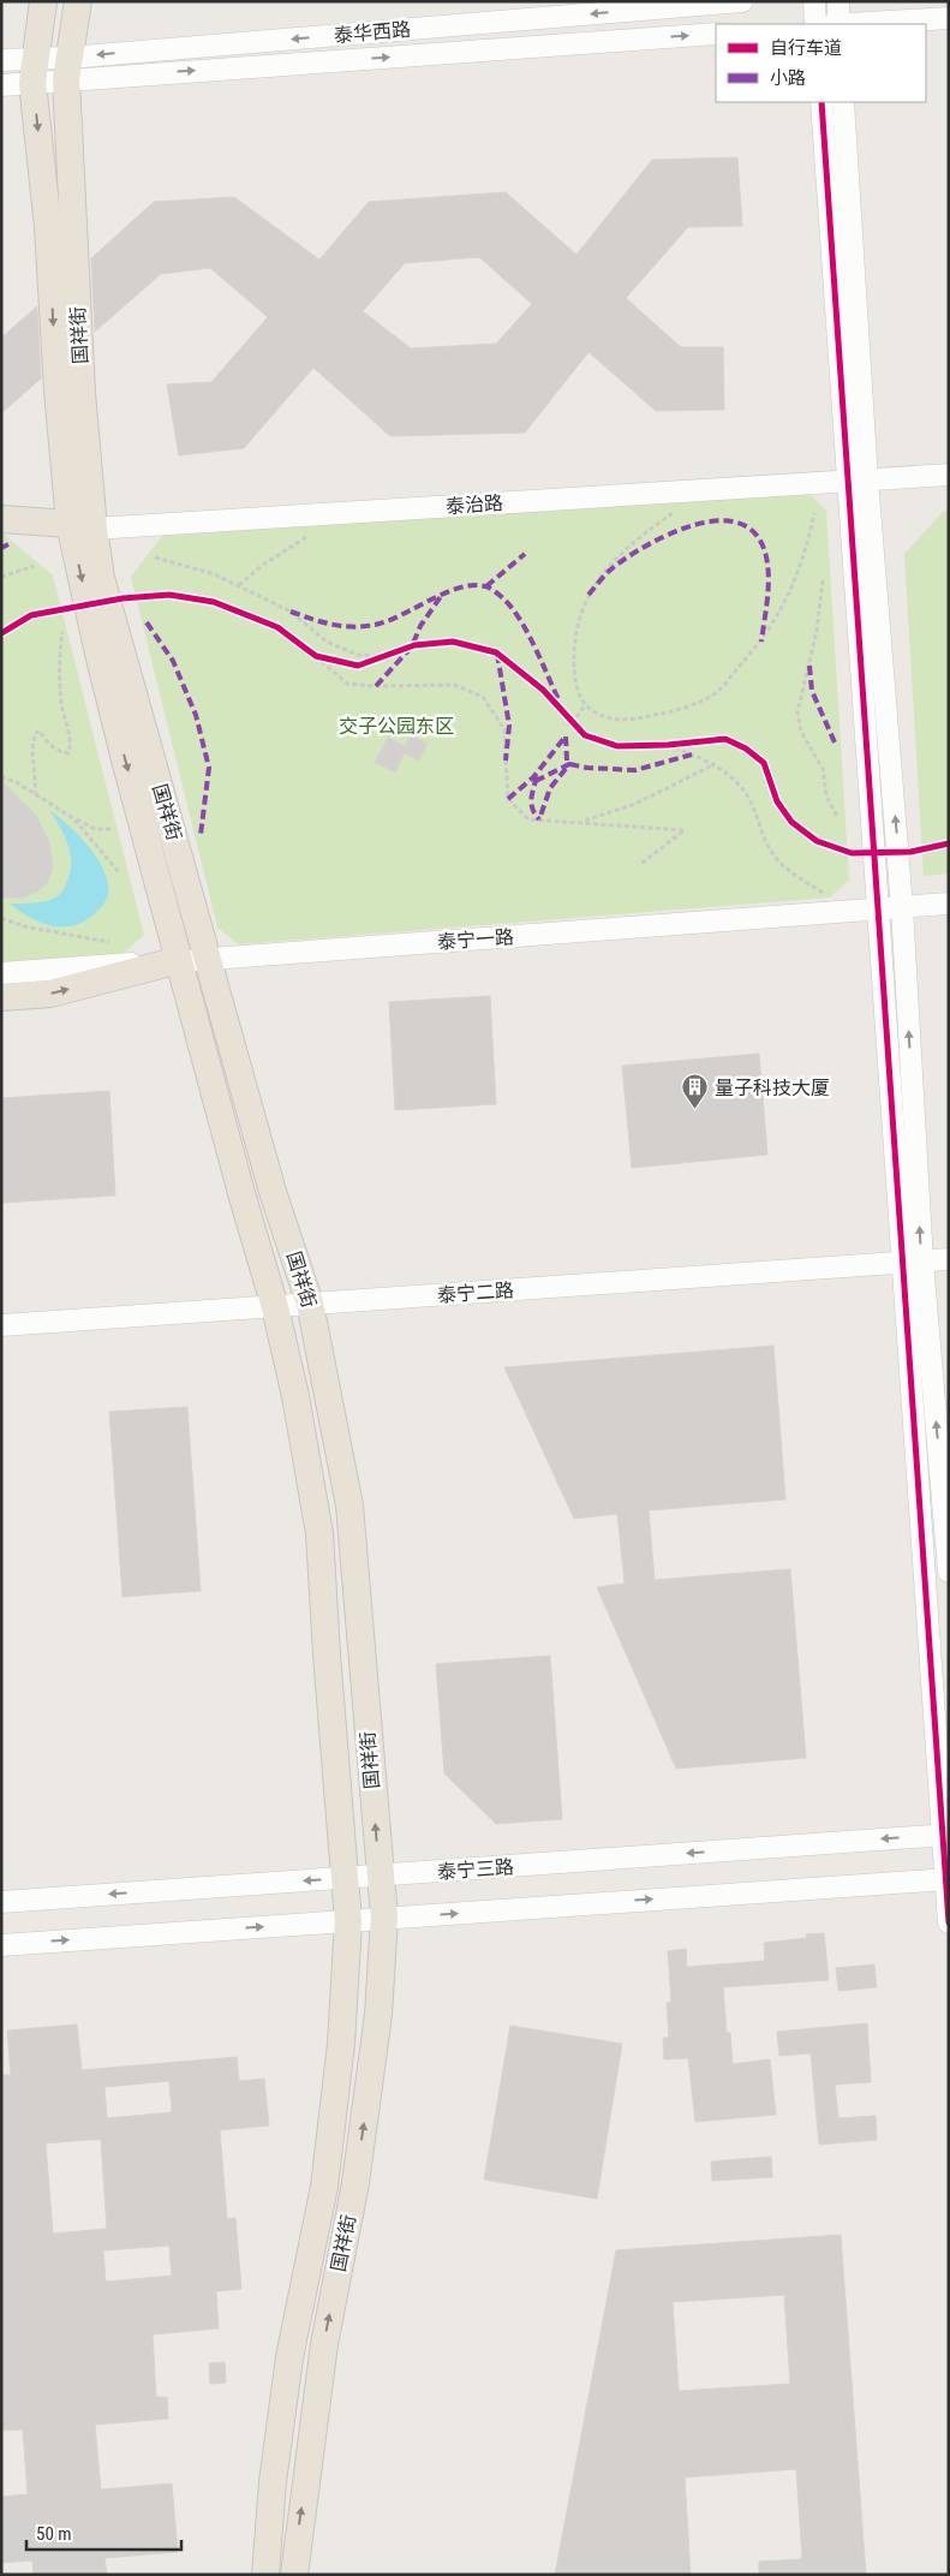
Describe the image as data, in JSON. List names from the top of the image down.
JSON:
{
  "streets": {
    "main road": ["国祥街"],
    "street": [
      "泰华西路",
      "泰治路",
      "泰宁一路",
      "泰宁二路",
      "泰宁三路"
    ]
  },
  "crossings": [
    ["泰华西路", "国祥街"],
    ["国祥街", "泰治路"],
    ["国祥街", "泰宁一路"],
    ["国祥街", "泰宁二路"],
    ["国祥街", "泰宁三路"]
  ],
  "parks": ["交子公园东区"],
  "places": {
    "building": ["量子科技大厦"]
  },
  "legend": ["自行车道", "小路"],
  "scale_bar": "50 m"
}
